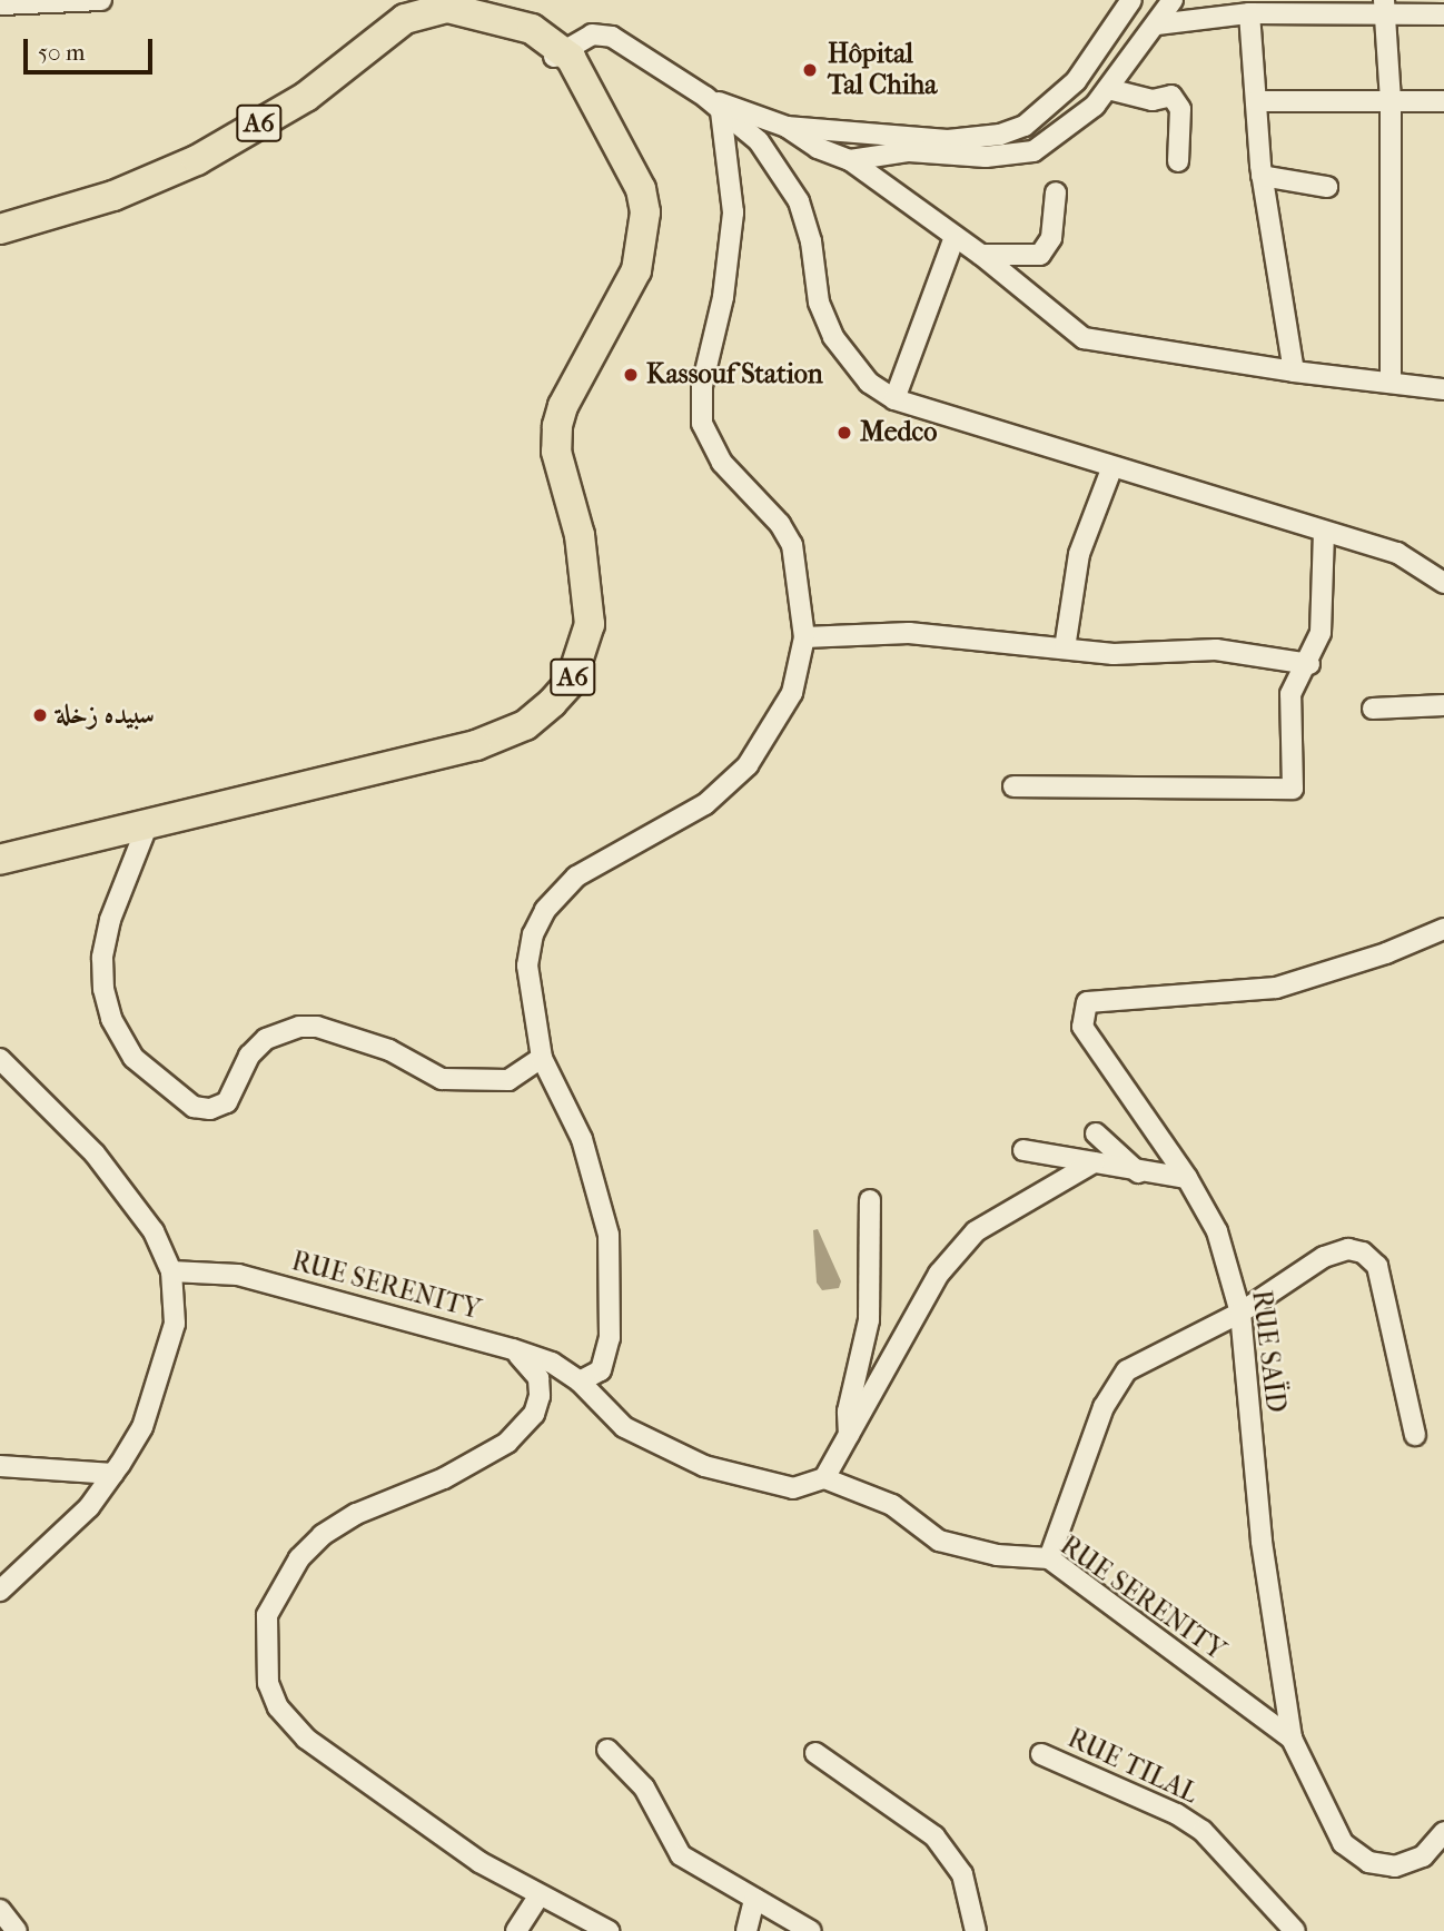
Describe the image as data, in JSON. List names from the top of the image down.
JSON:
{
  "streets": {
    "highway": ["A6"],
    "street": ["RUE SERENITY", "RUE SAÏD", "RUE TILAL"]
  },
  "crossings": [
    ["RUE SERENITY", "RUE SAÏD"]
  ],
  "places": [
    "Hôpital Tal Chiha",
    "Kassouf Station",
    "Medco",
    "سبيده زخلة"
  ],
  "scale_bar": "50 m"
}
